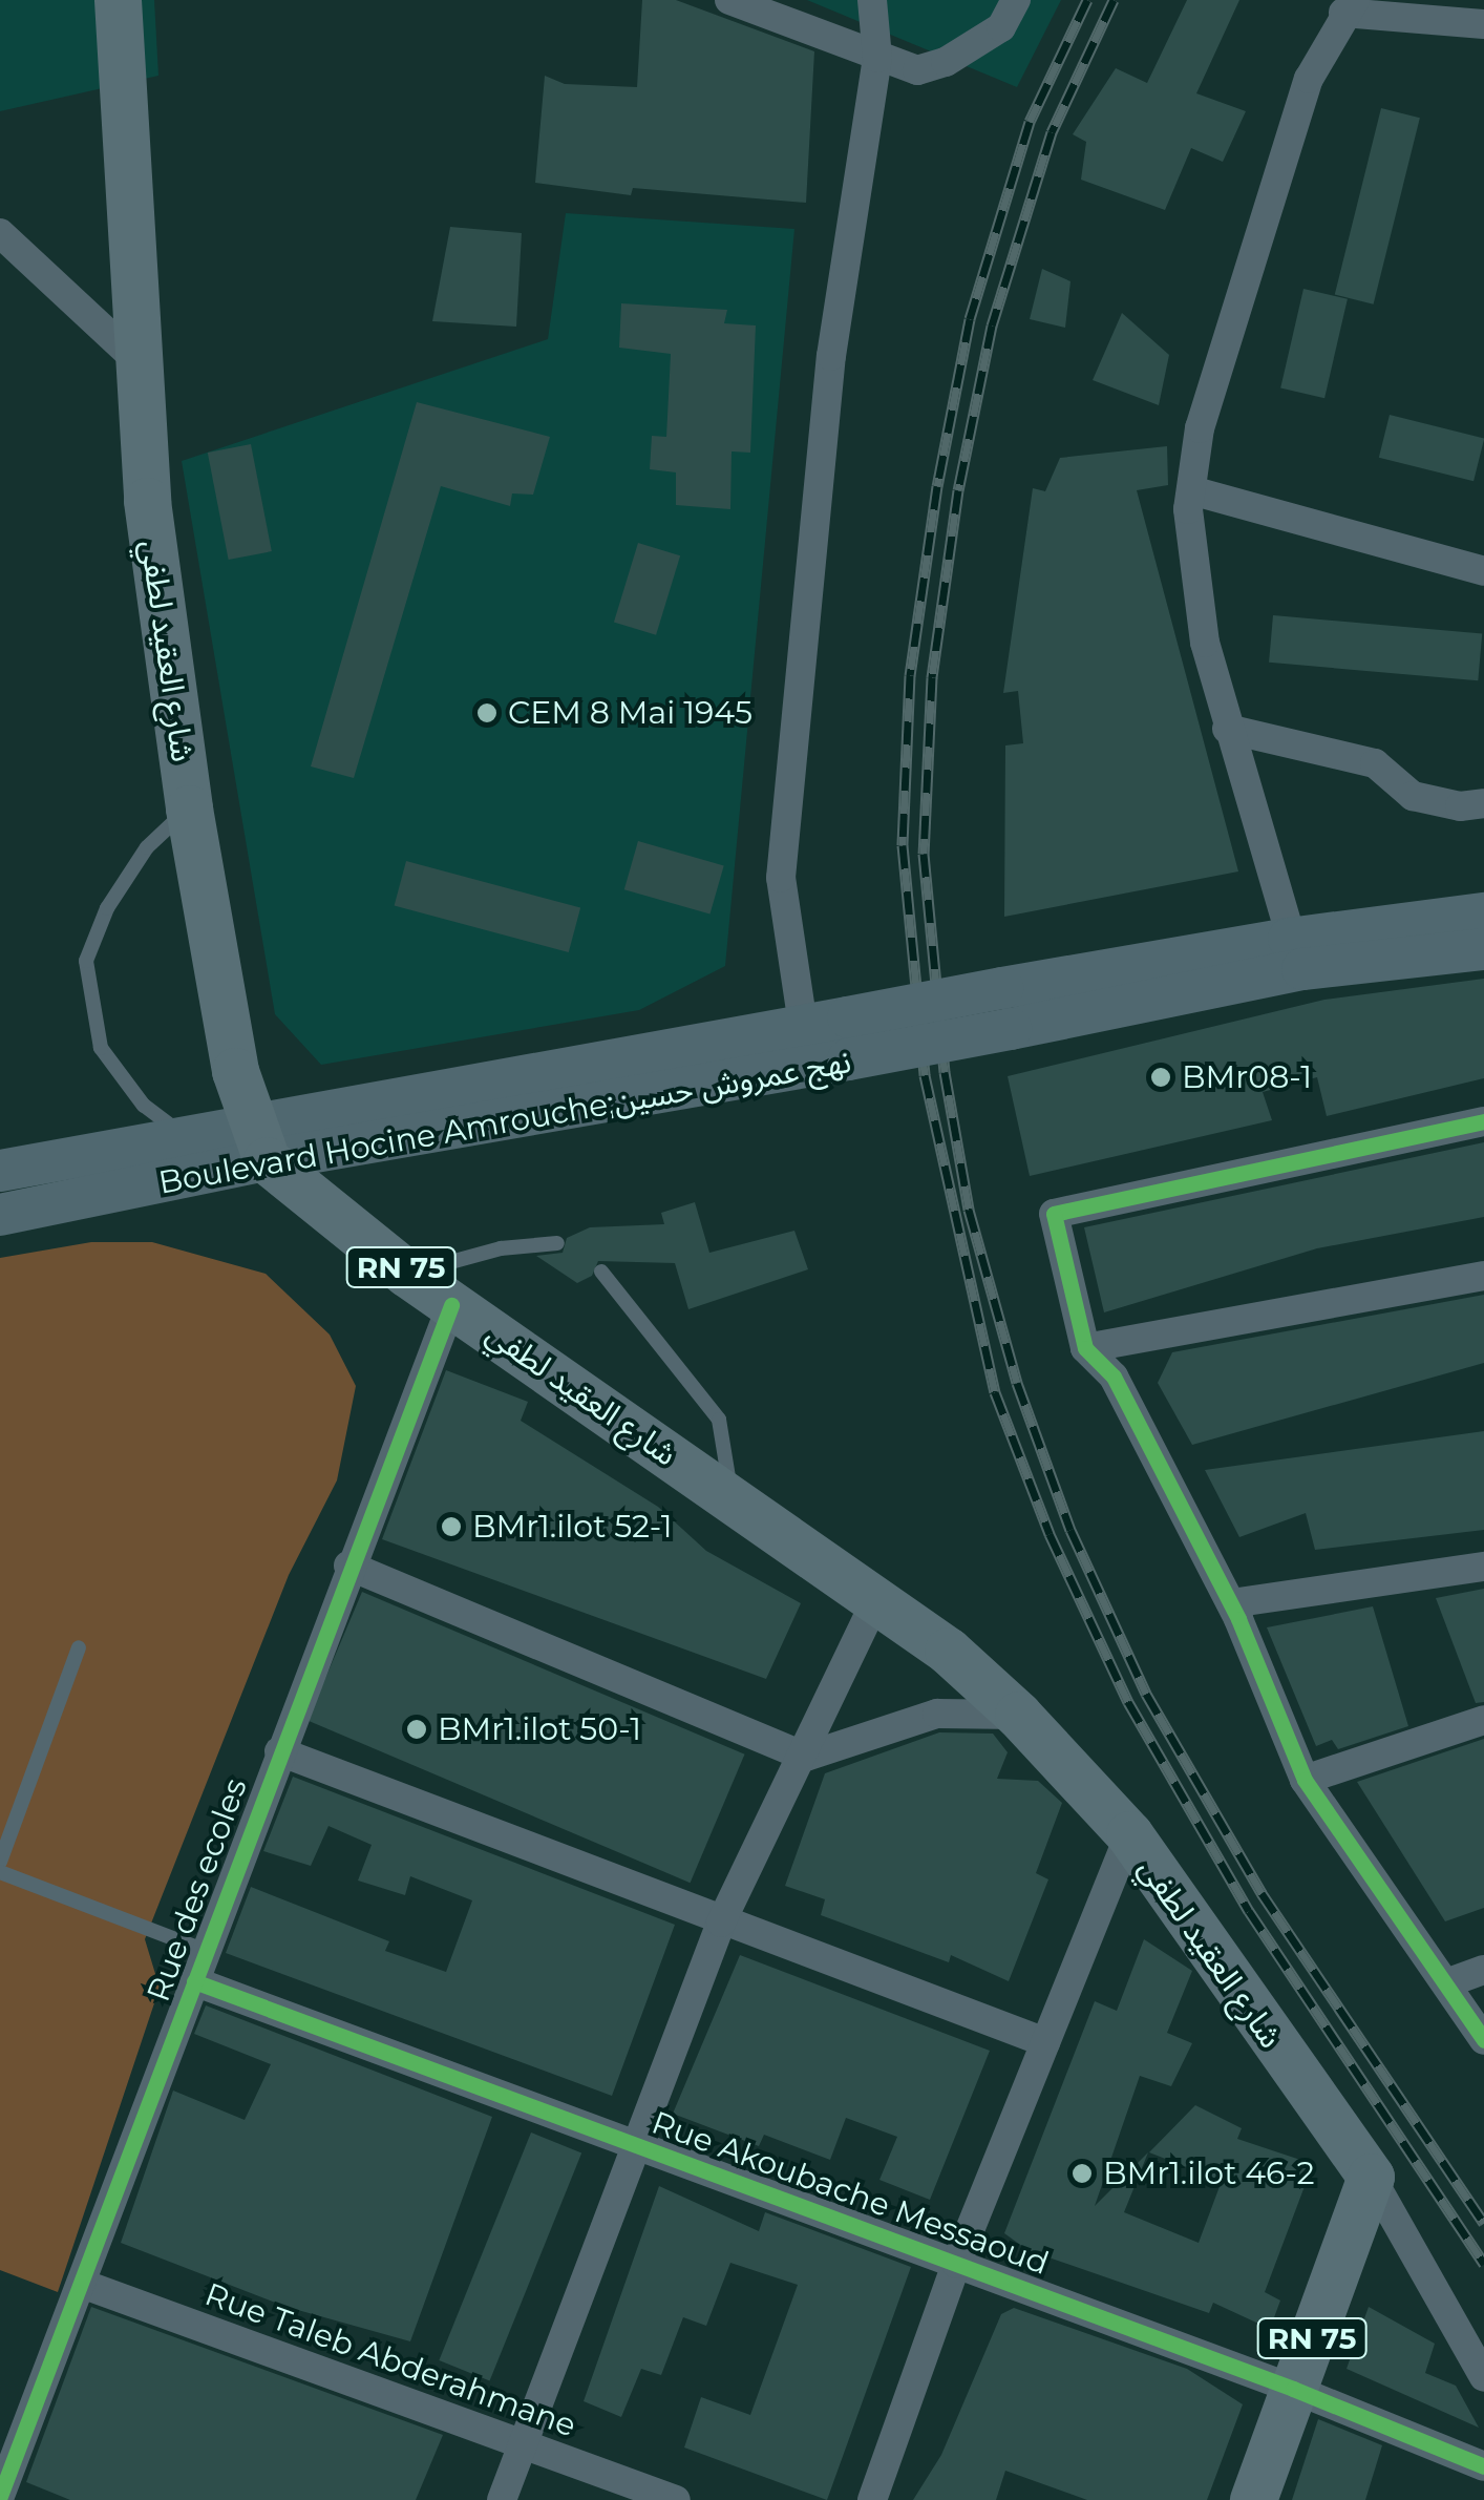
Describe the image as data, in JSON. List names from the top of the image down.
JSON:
{
  "streets": {
    "main road": ["شارع العقيد لطفي", "Boulevard Hocine Amrouche;نهج عمروش حسين", "RN 75"],
    "street": ["Rue des ecoles", "Rue Akoubache Messaoud", "Rue Taleb Abderahmane"]
  },
  "crossings": [
    ["شارع العقيد لطفي", "Boulevard Hocine Amrouche;نهج عمروش حسين"],
    ["شارع العقيد لطفي", "RN 75"],
    ["شارع العقيد لطفي", "Rue des ecoles"],
    ["RN 75", "Rue Akoubache Messaoud"],
    ["Rue des ecoles", "Rue Akoubache Messaoud"],
    ["Rue des ecoles", "Rue Taleb Abderahmane"]
  ],
  "places": [
    "CEM 8 Mai 1945",
    "BMr08-1",
    "BMr1.ilot 52-1",
    "BMr1.ilot 50-1",
    "BMr1.ilot 46-2"
  ]
}
